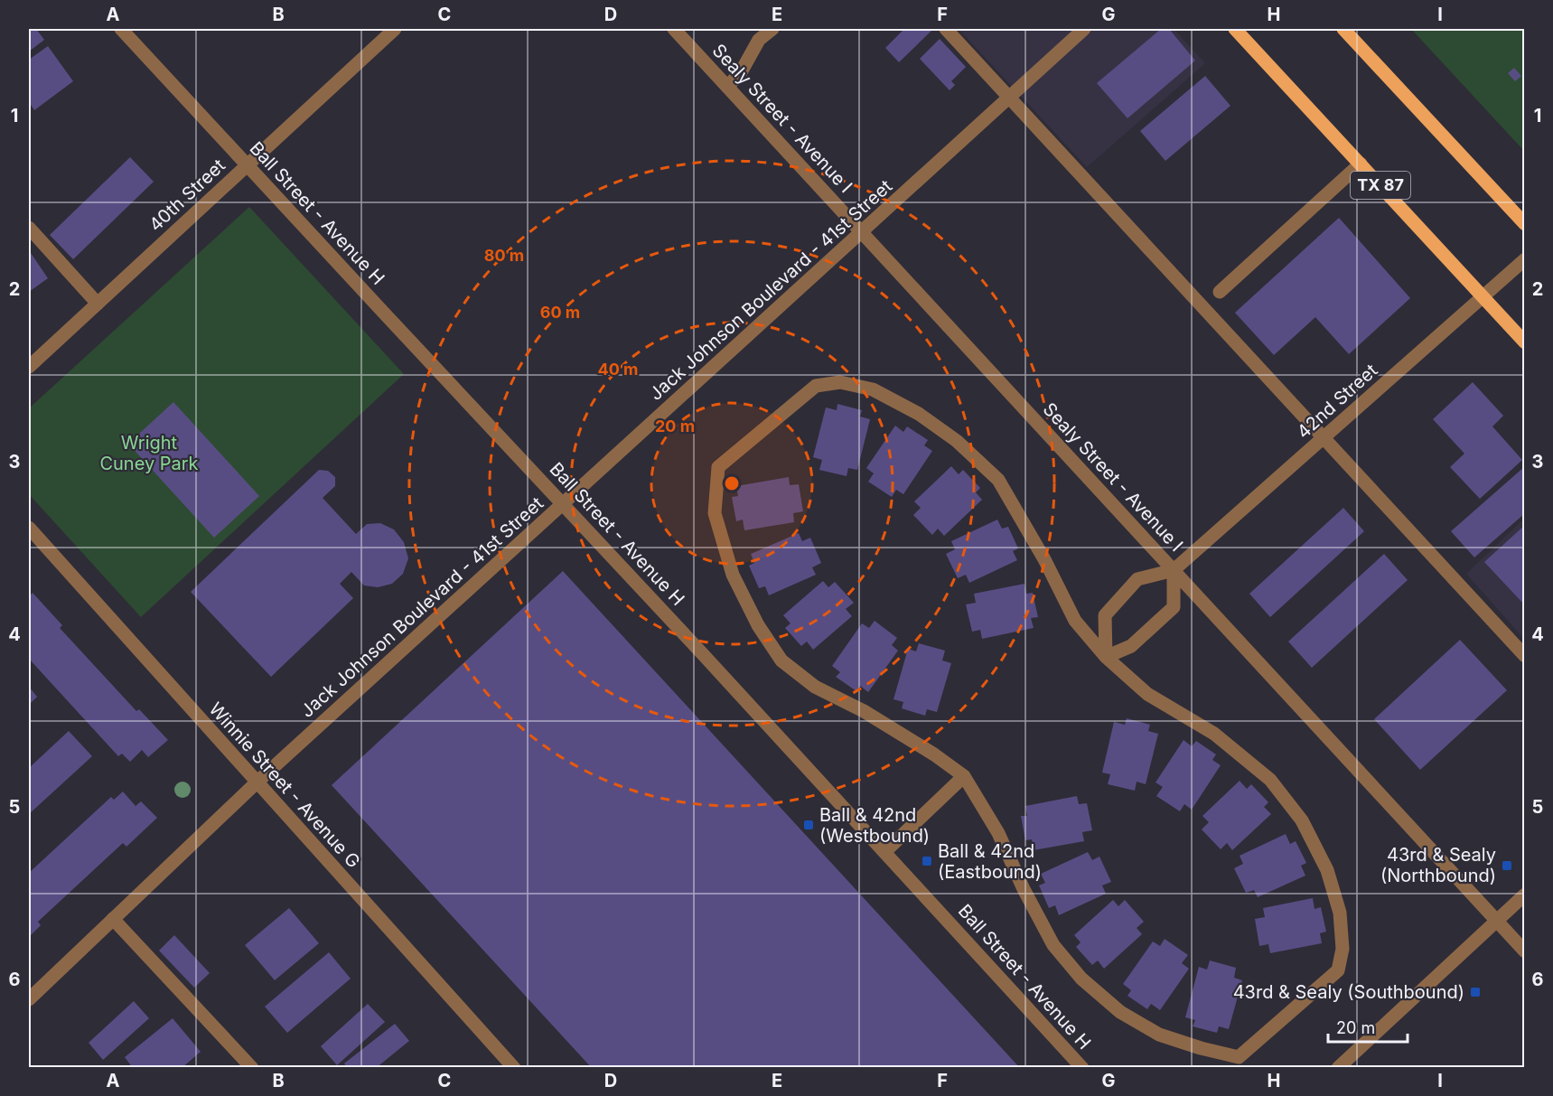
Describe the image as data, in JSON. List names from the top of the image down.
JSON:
{
  "streets": {
    "main road": ["TX 87"],
    "street": [
      "Sealy Street - Avenue I",
      "40th Street",
      "Ball Street - Avenue H",
      "Jack Johnson Boulevard - 41st Street",
      "42nd Street",
      "Winnie Street - Avenue G"
    ]
  },
  "crossings": [
    ["Sealy Street - Avenue I", "Jack Johnson Boulevard - 41st Street"],
    ["Sealy Street - Avenue I", "42nd Street"],
    ["TX 87", "42nd Street"],
    ["40th Street", "Ball Street - Avenue H"],
    ["Ball Street - Avenue H", "Jack Johnson Boulevard - 41st Street"],
    ["Jack Johnson Boulevard - 41st Street", "Winnie Street - Avenue G"]
  ],
  "parks": ["Wright Cuney Park"],
  "places": {
    "transit": [
      "Ball & 42nd (Westbound)",
      "Ball & 42nd (Eastbound)",
      "43rd & Sealy (Northbound)",
      "43rd & Sealy (Southbound)"
    ]
  },
  "scale_bar": "20 m",
  "grid": {
    "columns": [
      "A",
      "B",
      "C",
      "D",
      "E",
      "F",
      "G",
      "H",
      "I"
    ],
    "rows": [
      "1",
      "2",
      "3",
      "4",
      "5",
      "6"
    ]
  },
  "rings": [
    "80 m",
    "60 m",
    "40 m",
    "20 m"
  ]
}
